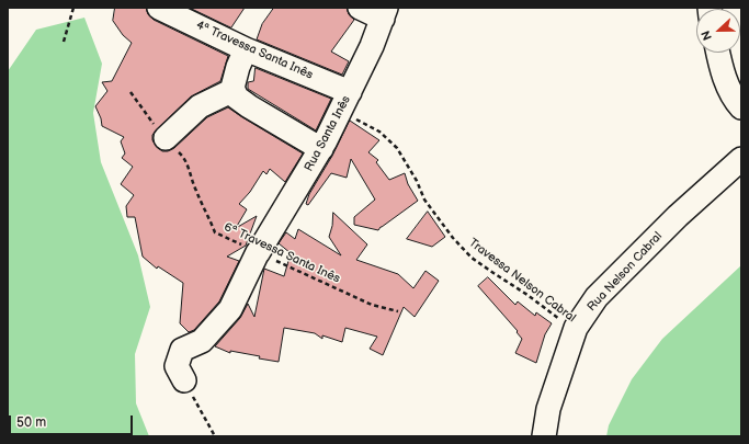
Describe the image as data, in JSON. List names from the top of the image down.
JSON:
{
  "streets": {
    "street": ["4ª Travessa Santa Inês", "Rua Santa Inês", "Rua Nelson Cabral"],
    "path": ["6ª Travessa Santa Inês", "Travessa Nelson Cabral"]
  },
  "crossings": [
    ["4ª Travessa Santa Inês", "Rua Santa Inês"],
    ["4ª Travessa Santa Inês", "Travessa Nelson Cabral"],
    ["Rua Santa Inês", "6ª Travessa Santa Inês"],
    ["Rua Santa Inês", "Travessa Nelson Cabral"],
    ["Rua Nelson Cabral", "Travessa Nelson Cabral"]
  ],
  "scale_bar": "50 m",
  "north": "left"
}
